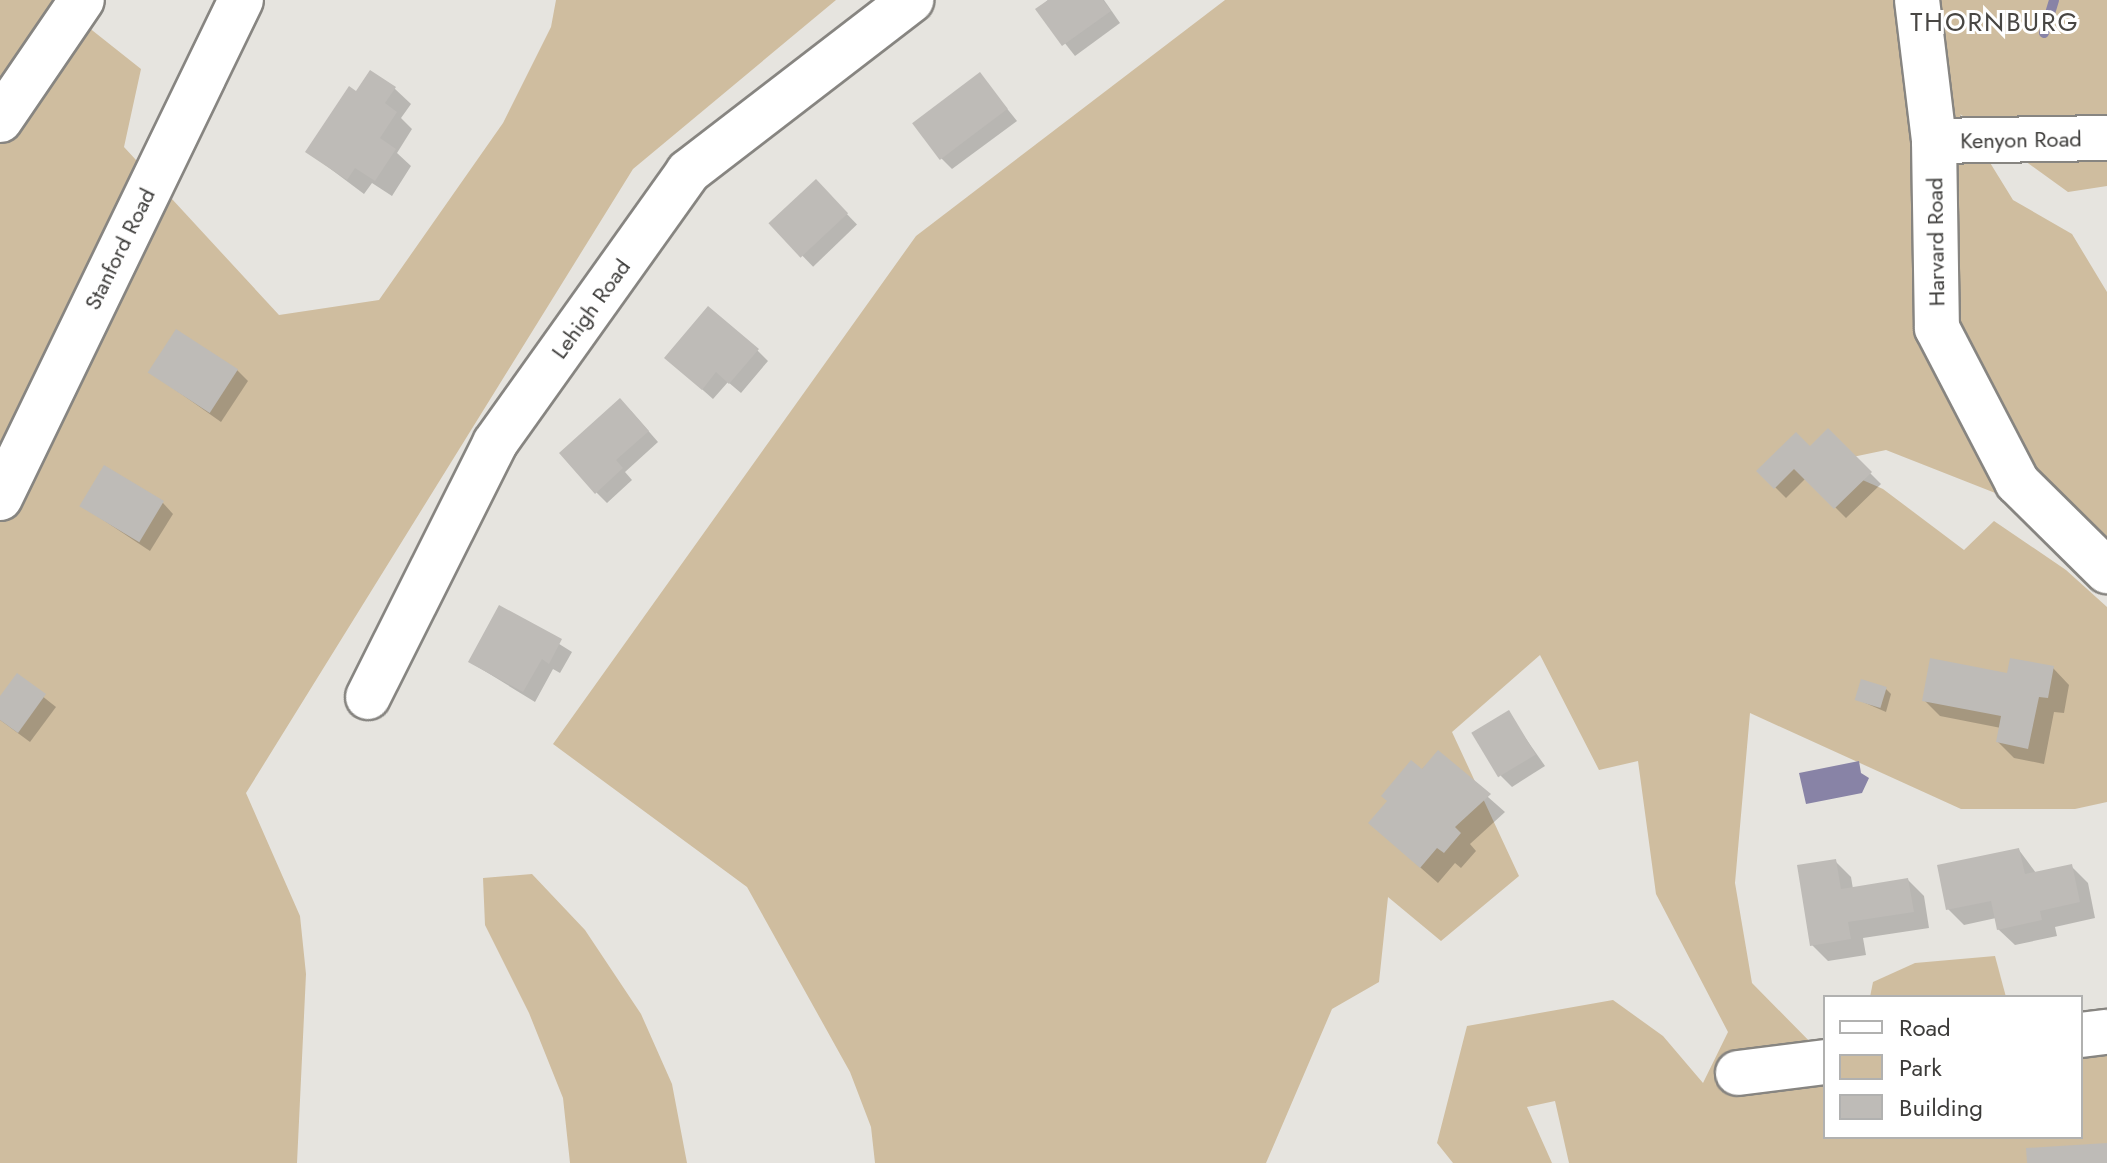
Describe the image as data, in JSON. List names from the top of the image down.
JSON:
{
  "streets": {
    "street": [
      "Kenyon Road",
      "Harvard Road",
      "Stanford Road",
      "Lehigh Road"
    ]
  },
  "crossings": [
    ["Kenyon Road", "Harvard Road"]
  ],
  "districts": ["THORNBURG"],
  "legend": ["Road", "Park", "Building"]
}
